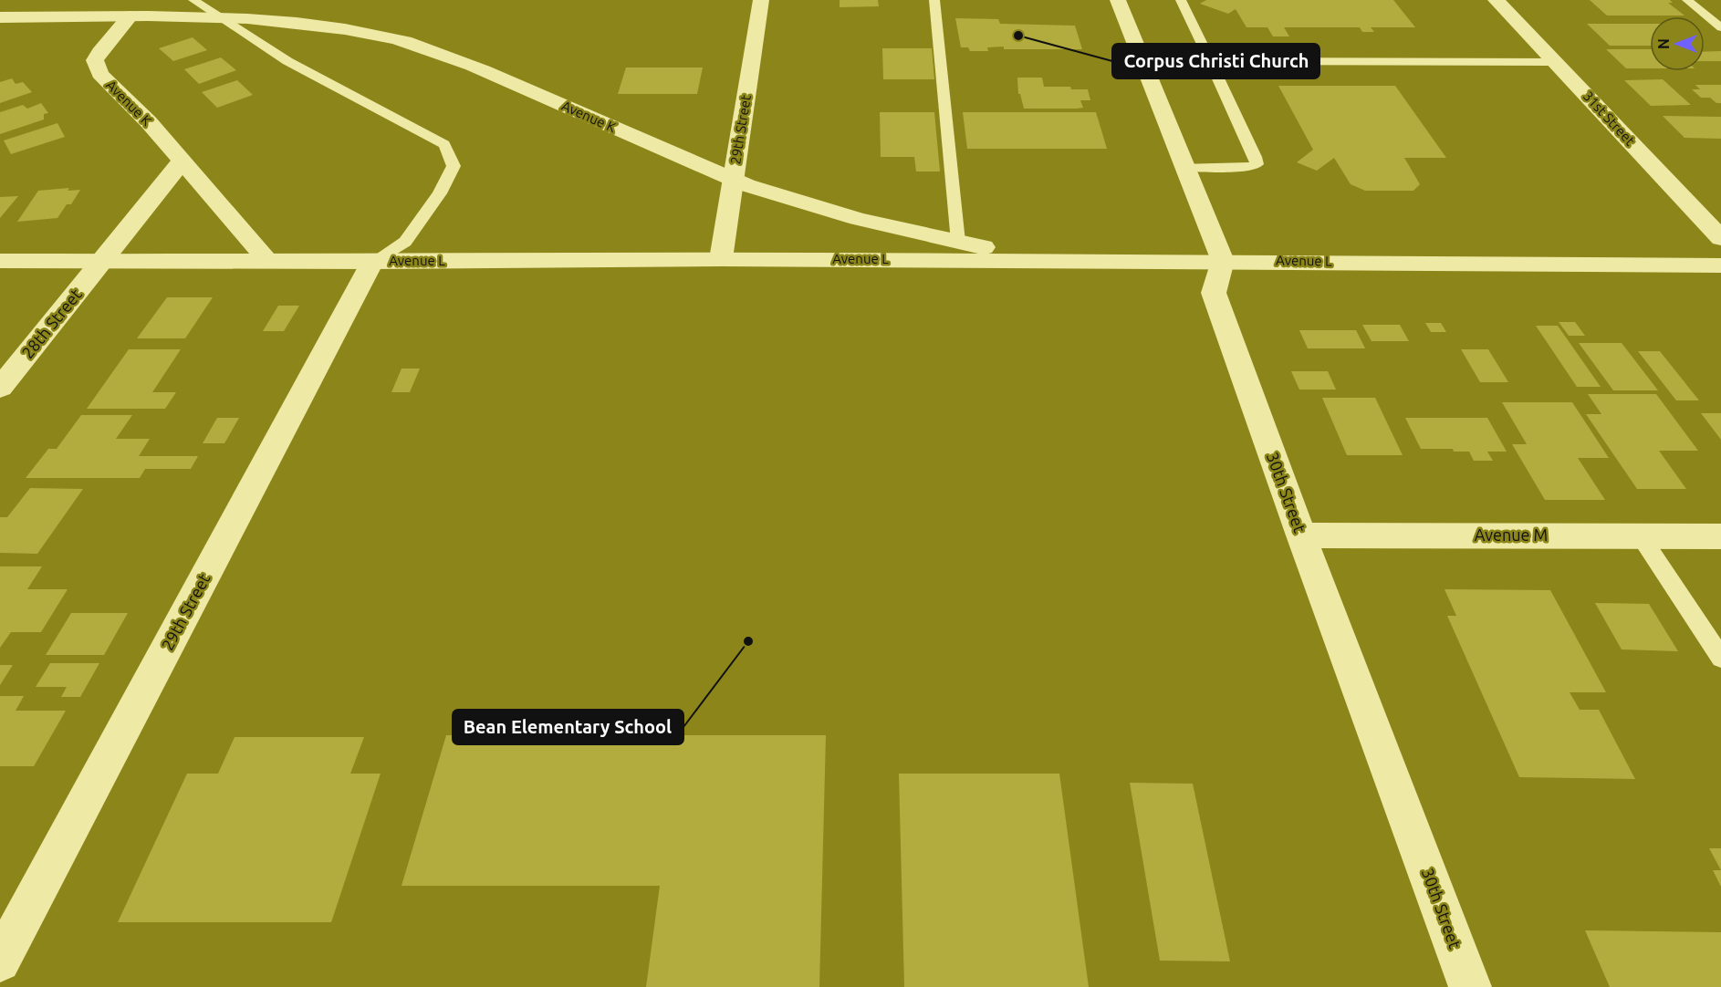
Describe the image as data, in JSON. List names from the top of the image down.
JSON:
{
  "streets": {
    "street": [
      "Avenue K",
      "31st Street",
      "29th Street",
      "Avenue L",
      "28th Street",
      "30th Street",
      "Avenue M"
    ]
  },
  "crossings": [
    ["Avenue K", "29th Street"],
    ["Avenue K", "Avenue L"],
    ["29th Street", "Avenue L"],
    ["Avenue L", "28th Street"],
    ["Avenue L", "30th Street"],
    ["30th Street", "Avenue M"]
  ],
  "places": ["Corpus Christi Church", "Bean Elementary School"],
  "north": "left"
}
